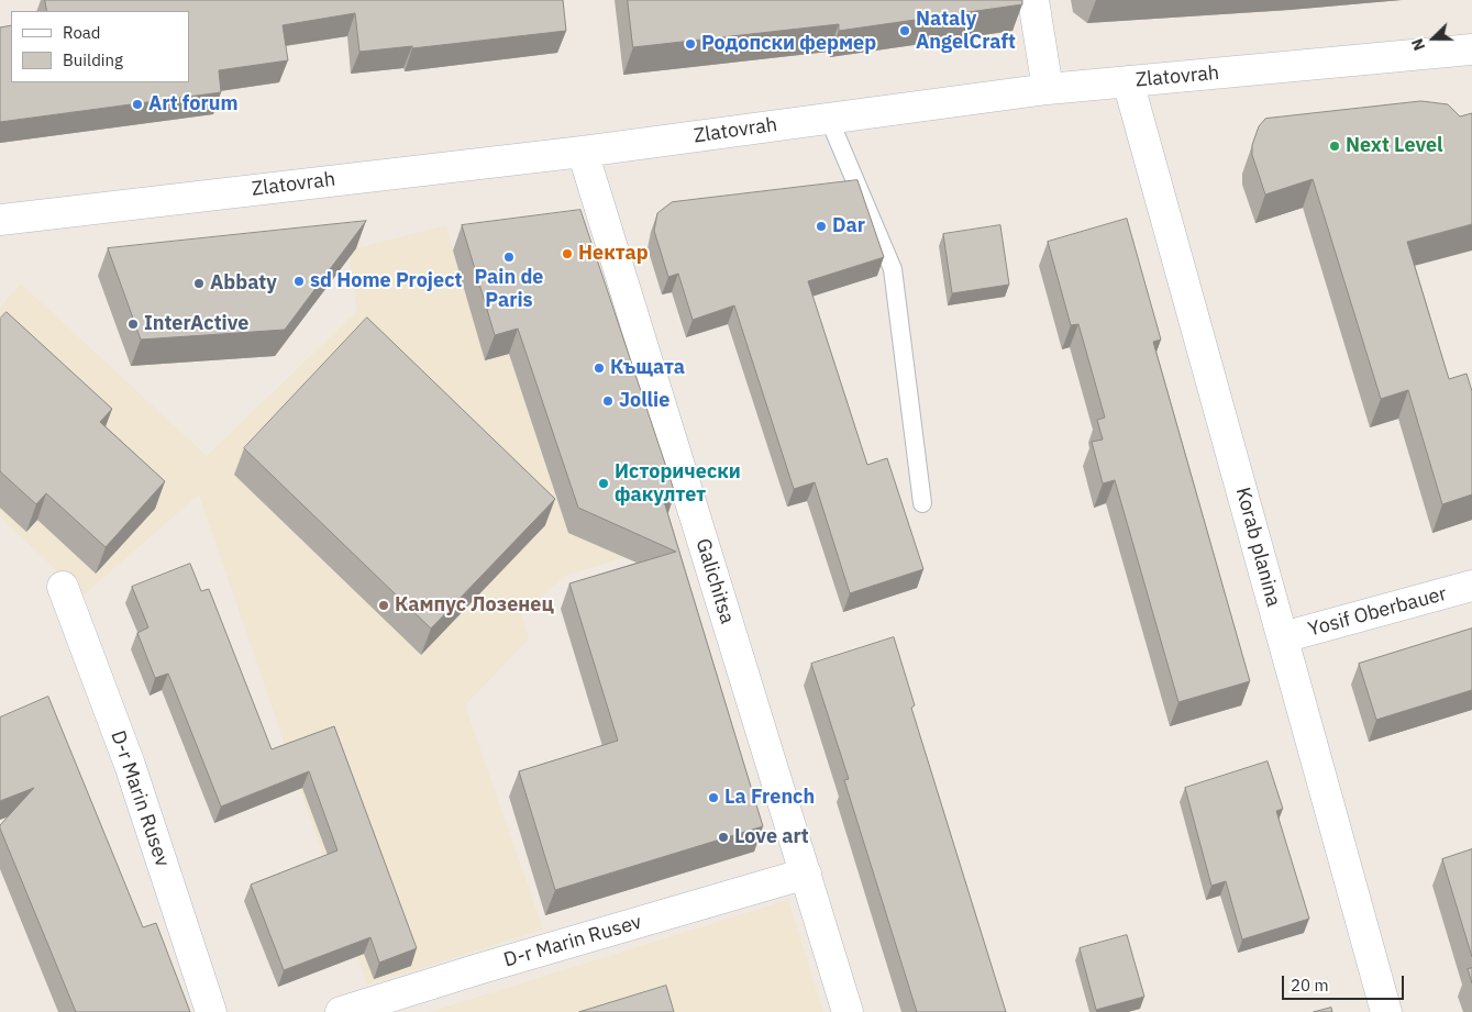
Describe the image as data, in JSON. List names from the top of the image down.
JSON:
{
  "streets": {
    "street": [
      "Zlatovrah",
      "Korab planina",
      "Galichitsa",
      "Yosif Oberbauer",
      "D-r Marin Rusev"
    ]
  },
  "crossings": [
    ["Zlatovrah", "Korab planina"],
    ["Zlatovrah", "Galichitsa"],
    ["Korab planina", "Yosif Oberbauer"],
    ["Galichitsa", "D-r Marin Rusev"]
  ],
  "places": [
    "Nataly AngelCraft",
    "Родопски фермер",
    "Art forum",
    "Next Level",
    "Dar",
    "Нектар",
    "Pain de Paris",
    "sd Home Project",
    "Abbaty",
    "InterActive",
    "Къщата",
    "Jollie",
    "Исторически факултет",
    "Кампус Лозенец",
    "La French",
    "Love art"
  ],
  "legend": ["Road", "Building"],
  "scale_bar": "20 m",
  "north": "left"
}
